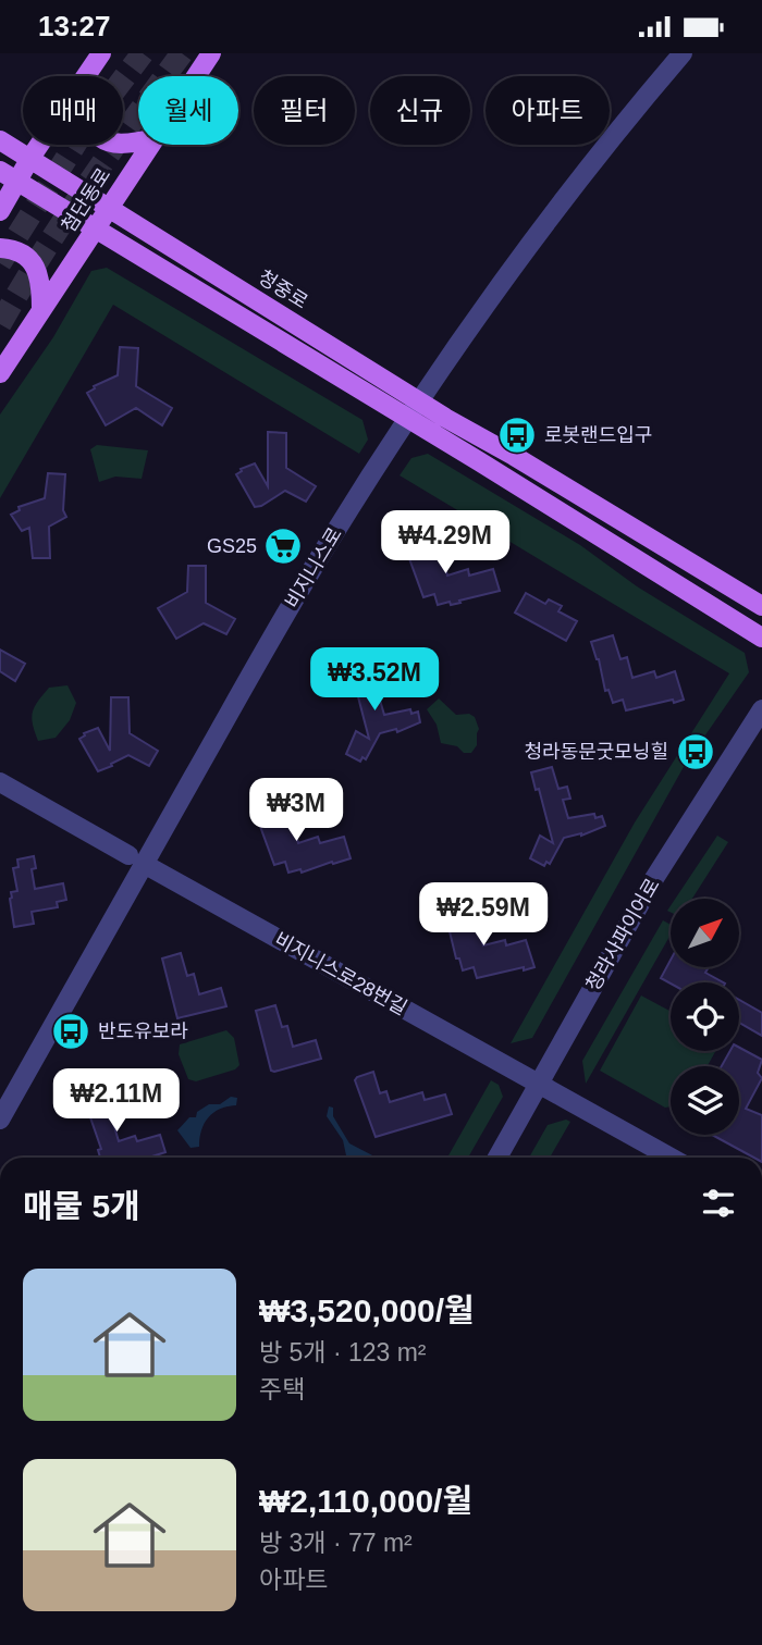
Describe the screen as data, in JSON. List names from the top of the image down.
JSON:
{
  "streets": {
    "main road": ["첨단동로", "청중로"],
    "street": ["비지니스로", "청라사파이어로", "비지니스로28번길"]
  },
  "crossings": [
    ["첨단동로", "청중로"],
    ["청중로", "비지니스로"],
    ["비지니스로", "비지니스로28번길"],
    ["청라사파이어로", "비지니스로28번길"]
  ],
  "places": {
    "bus stop": ["로봇랜드입구", "청라동문굿모닝힐", "반도유보라"],
    "supermarket": ["GS25"]
  },
  "north": "top right",
  "page": {
    "status": "13:27",
    "chip": [
      "매매",
      "월세",
      "필터",
      "신규",
      "아파트"
    ],
    "price": [
      "₩4.29M",
      "₩3.52M",
      "₩3M",
      "₩2.59M",
      "₩2.11M"
    ],
    "heading": "매물 5개",
    "list": [
      {
        "name": "₩3,520,000/월",
        "note": "방 5개 · 123 m² · 주택"
      },
      {
        "name": "₩2,110,000/월",
        "note": "방 3개 · 77 m² · 아파트"
      }
    ]
  }
}
